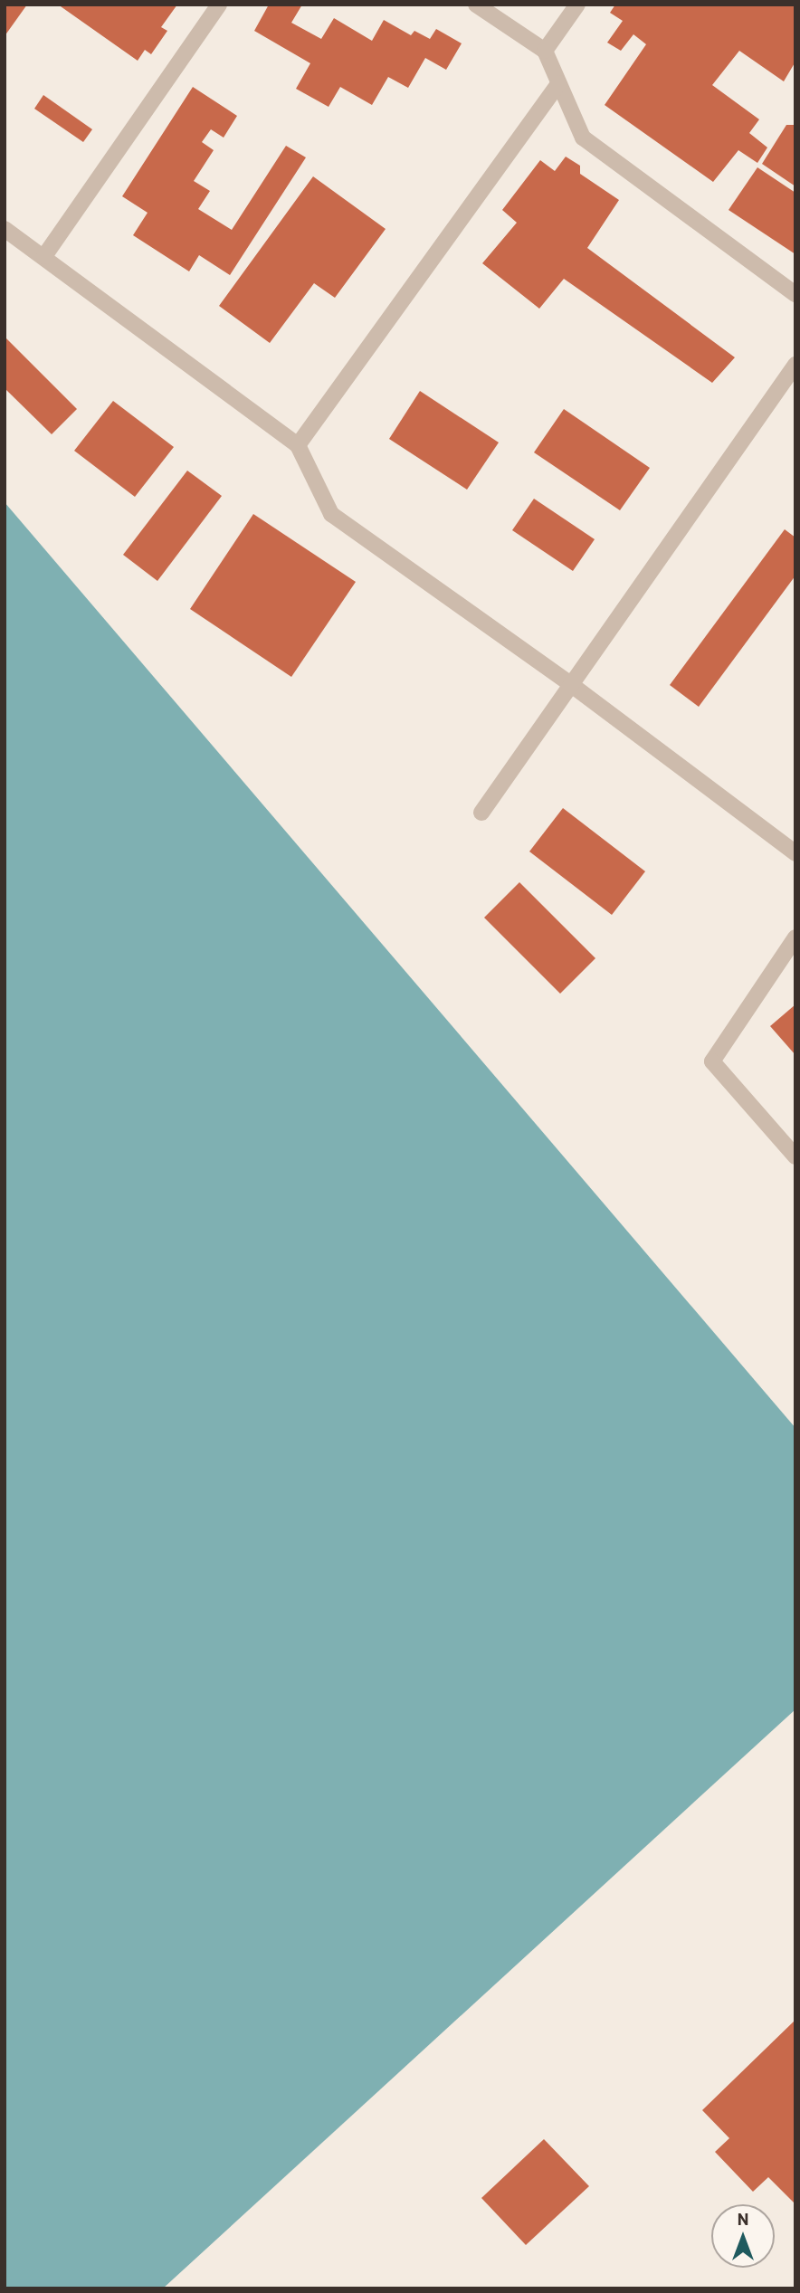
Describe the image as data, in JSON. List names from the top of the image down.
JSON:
{
  "north": "top"
}
